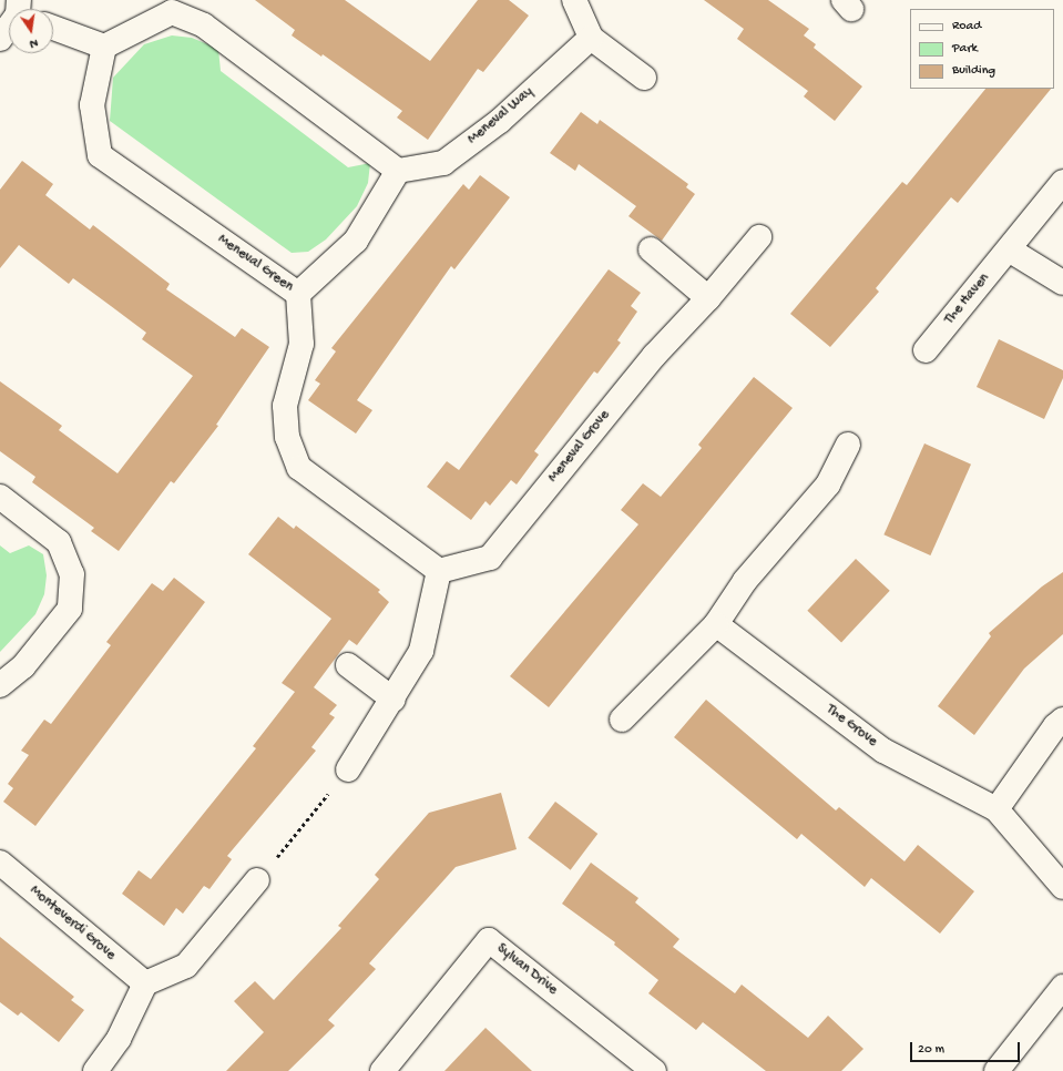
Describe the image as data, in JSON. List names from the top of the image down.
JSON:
{
  "streets": {
    "street": [
      "Meneval Way",
      "Meneval Green",
      "The Haven",
      "Meneval Grove",
      "The Grove",
      "Monteverdi Grove",
      "Sylvan Drive"
    ]
  },
  "crossings": [
    ["Meneval Way", "Meneval Green"]
  ],
  "legend": ["Road", "Park", "Building"],
  "scale_bar": "20 m",
  "north": "bottom"
}
